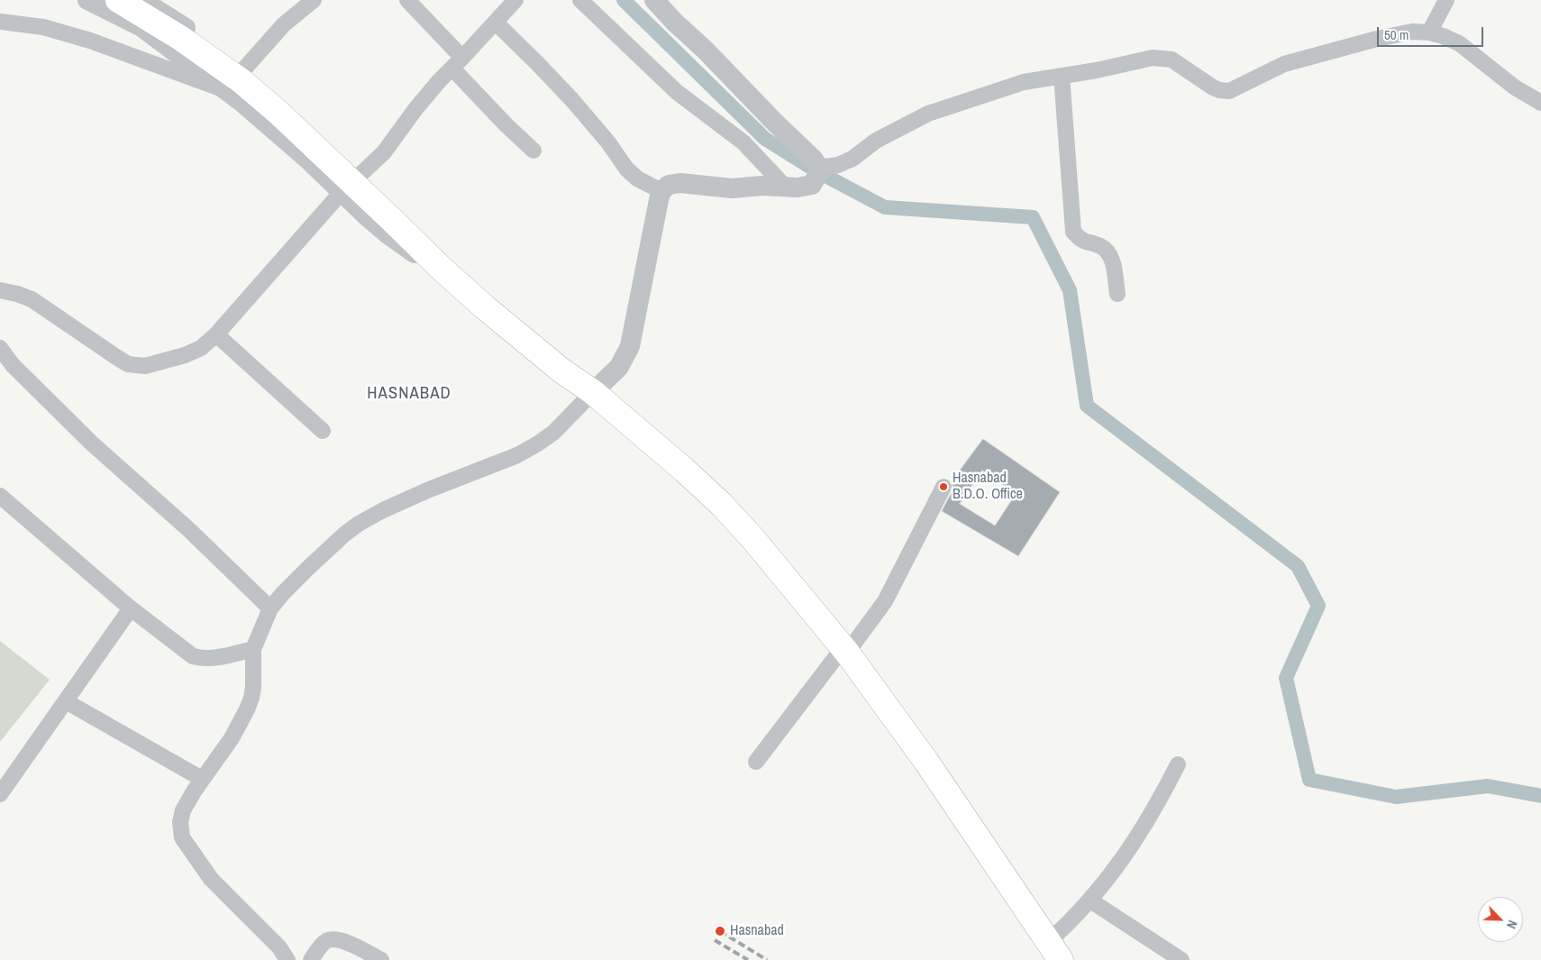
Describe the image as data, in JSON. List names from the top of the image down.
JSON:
{
  "districts": ["HASNABAD"],
  "places": ["Hasnabad B.D.O. Office", "Hasnabad"],
  "scale_bar": "50 m",
  "north": "bottom right"
}
